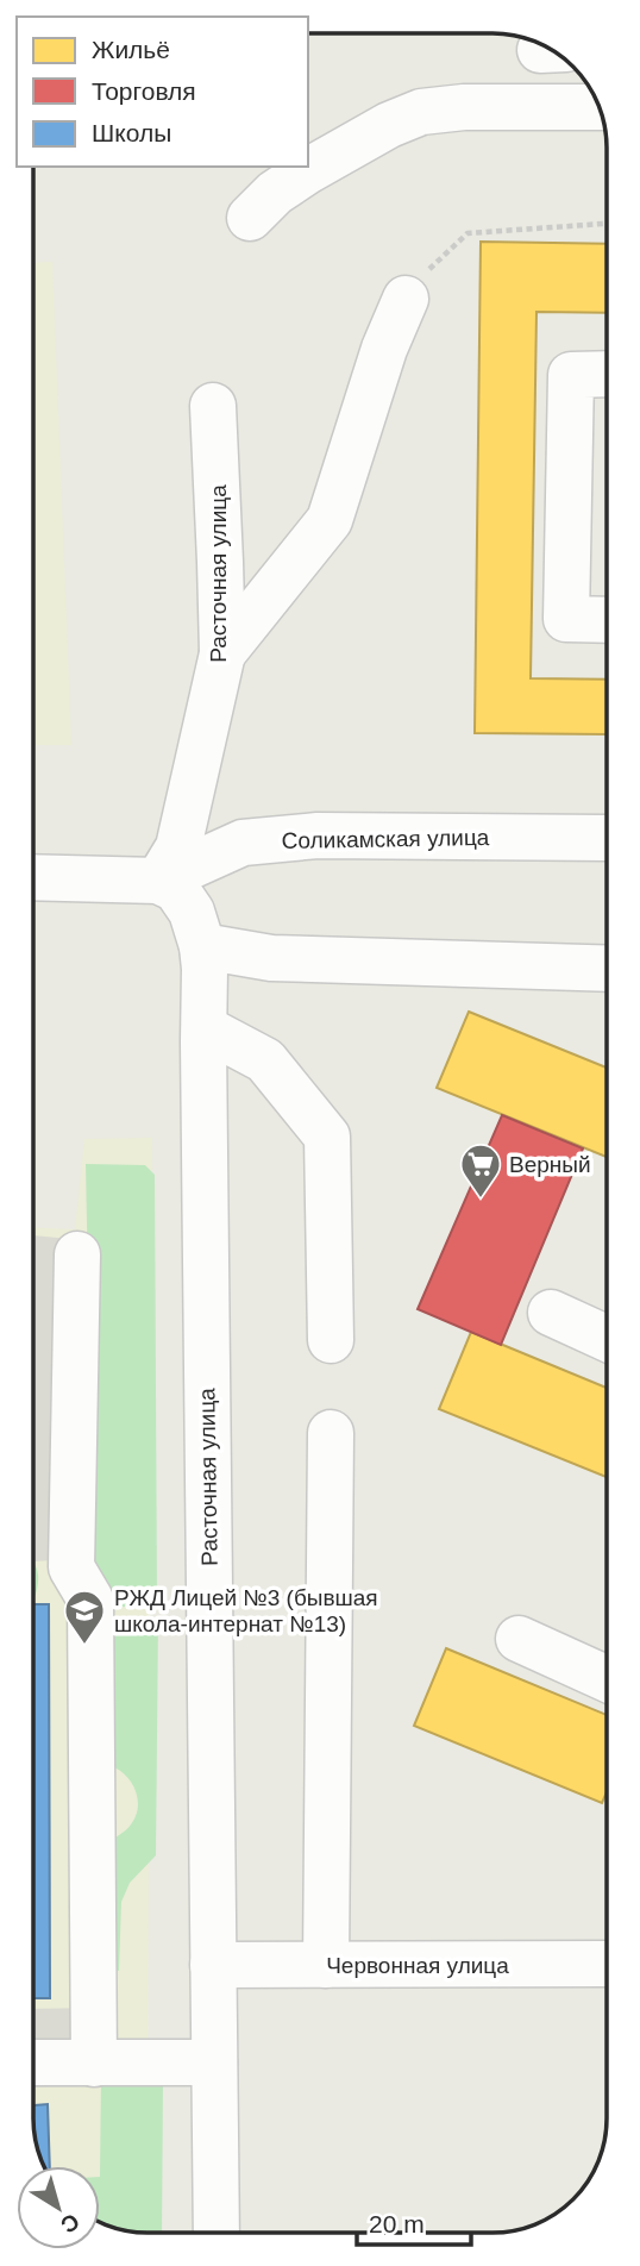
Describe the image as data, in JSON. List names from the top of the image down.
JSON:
{
  "streets": {
    "street": ["Расточная улица", "Соликамская улица", "Червонная улица"]
  },
  "crossings": [
    ["Расточная улица", "Соликамская улица"],
    ["Расточная улица", "Червонная улица"]
  ],
  "places": {
    "supermarket": ["Верный"],
    "school or university": ["РЖД Лицей №3 (бывшая школа-интернат №13)"]
  },
  "legend": ["Жильё", "Торговля", "Школы"],
  "scale_bar": "20 m",
  "north": "bottom right"
}
